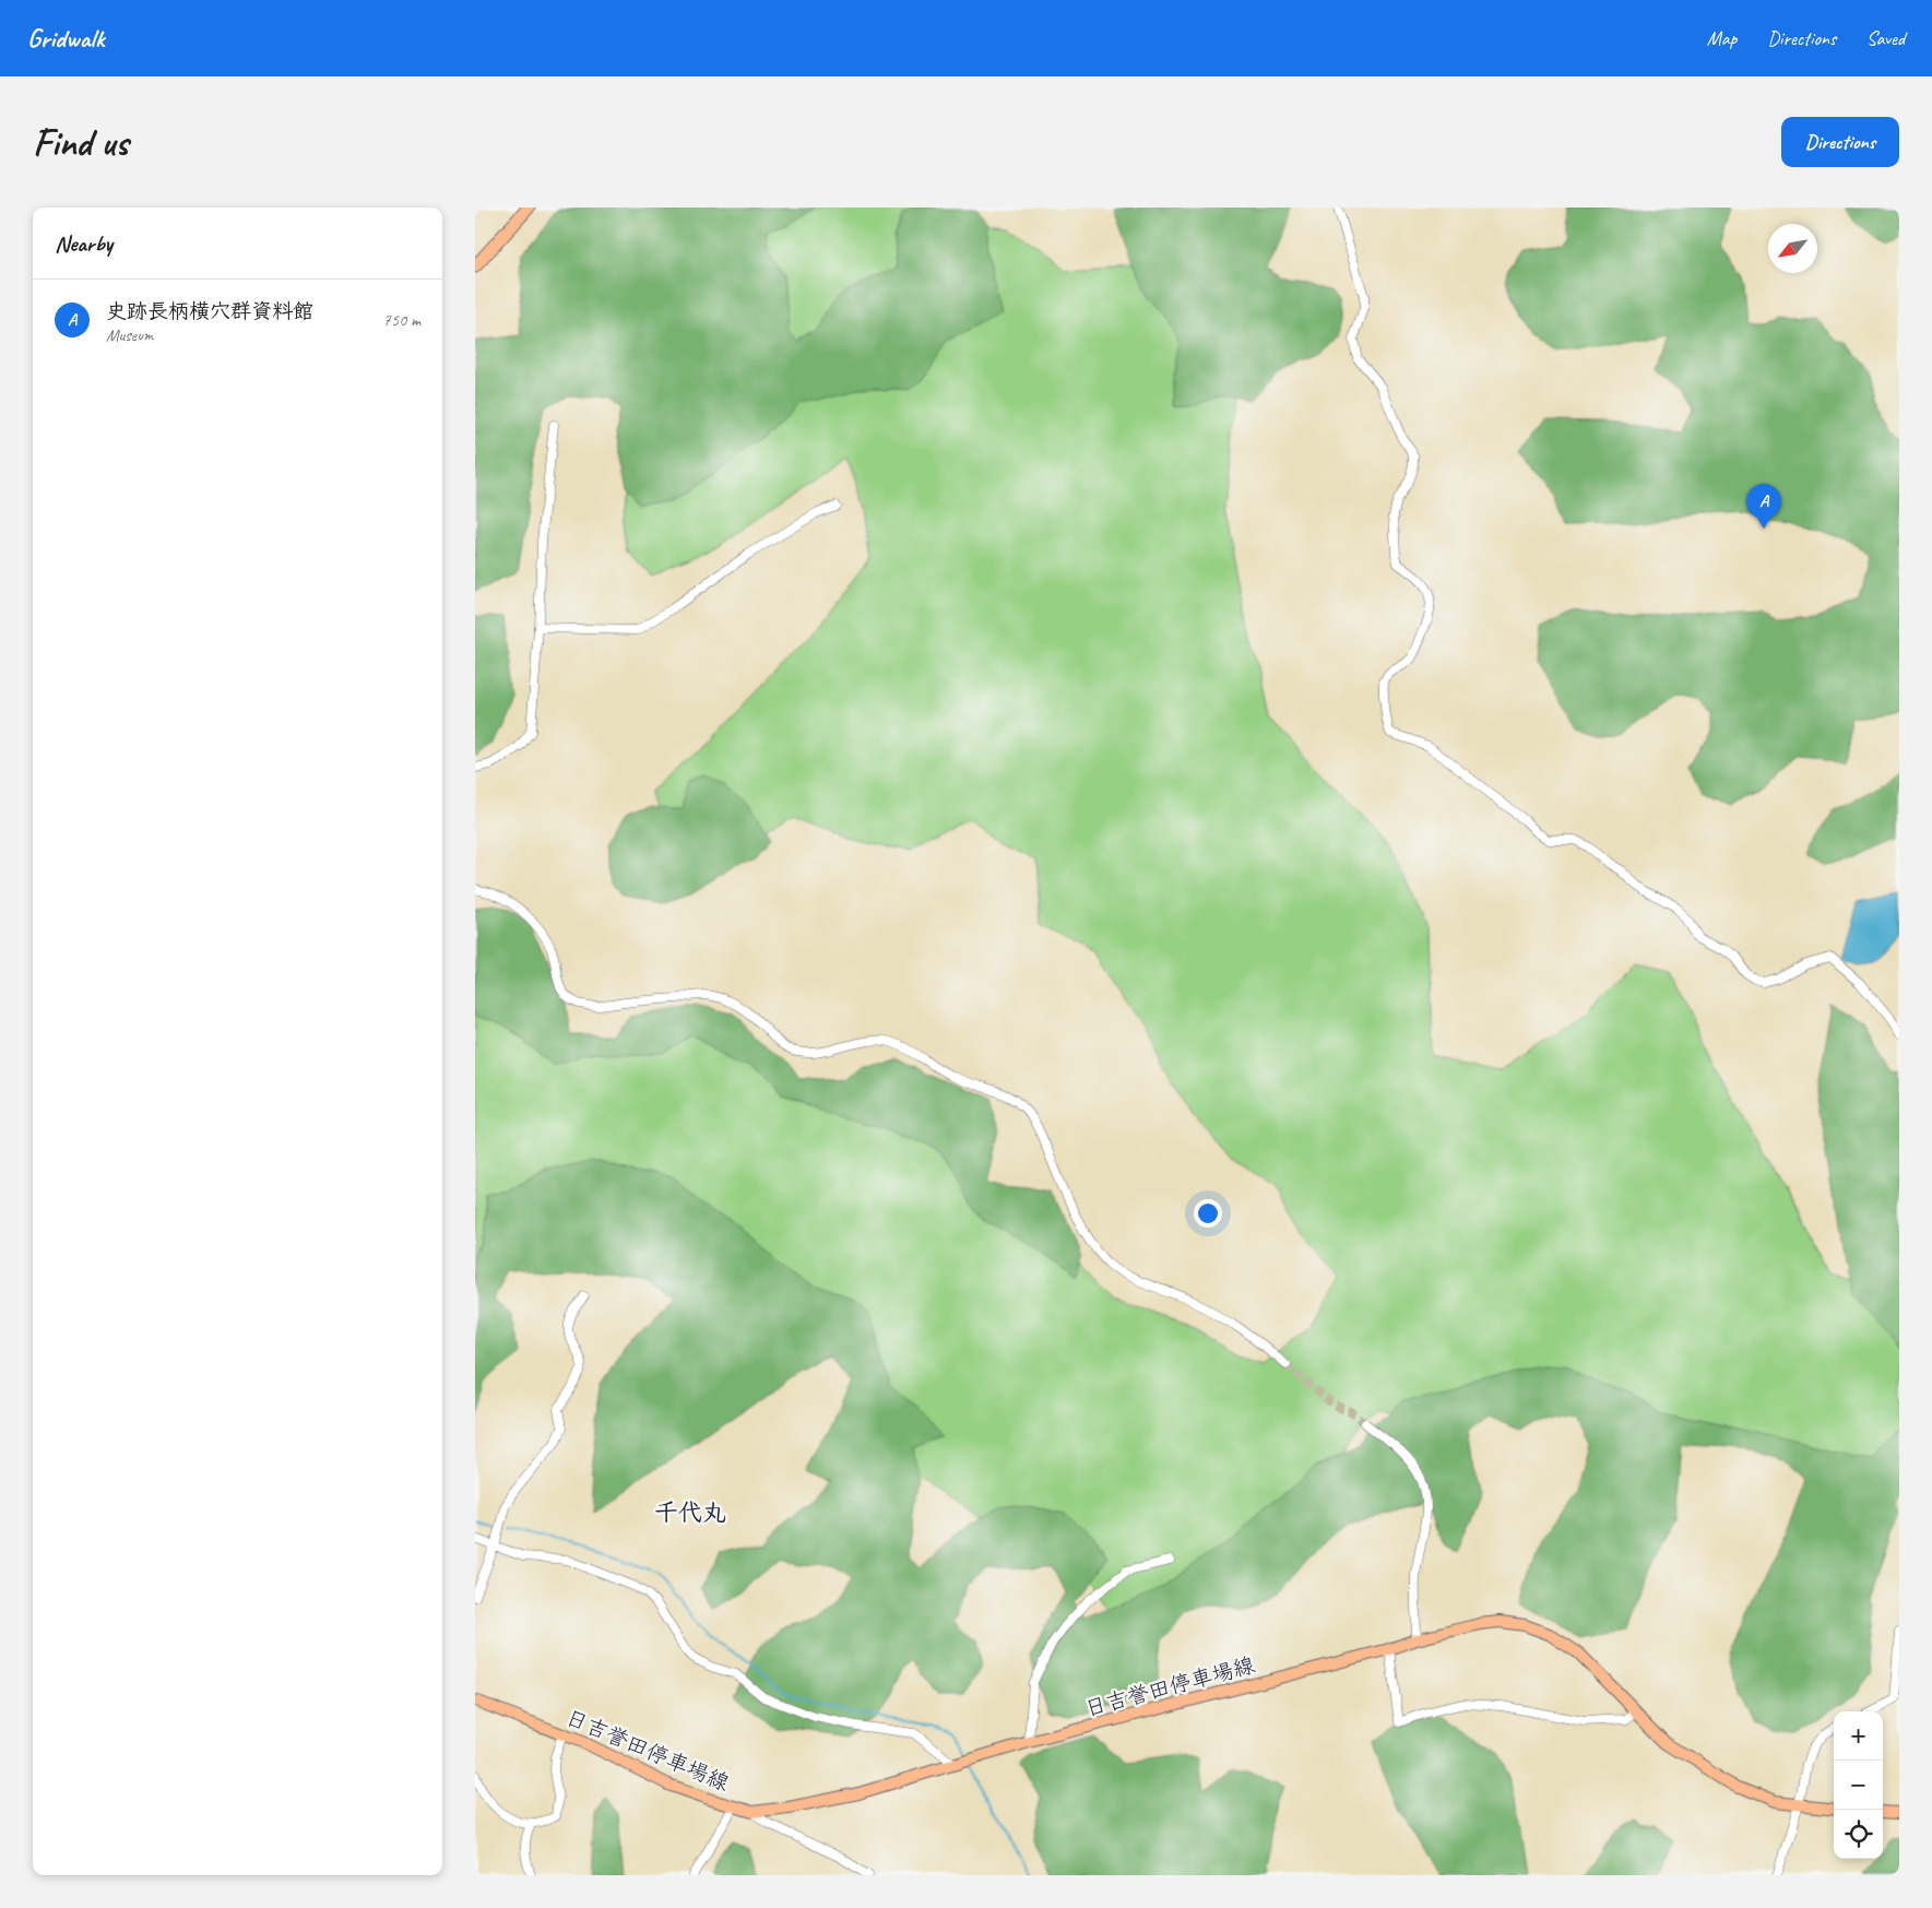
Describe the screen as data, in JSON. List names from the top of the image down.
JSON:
{
  "streets": {
    "main road": ["日吉誉田停車場線"]
  },
  "districts": ["千代丸"],
  "north": "bottom left",
  "page": {
    "header": "Gridwalk",
    "nav": ["Map", "Directions", "Saved"],
    "buttons": "Directions",
    "title": "Find us",
    "heading": "Nearby",
    "list": [
      {
        "mark": "A",
        "name": "史跡長柄横穴群資料館",
        "note": "Museum",
        "value": "750 m"
      }
    ],
    "pins": "A",
    "map_buttons": ["+", "−"]
  }
}
